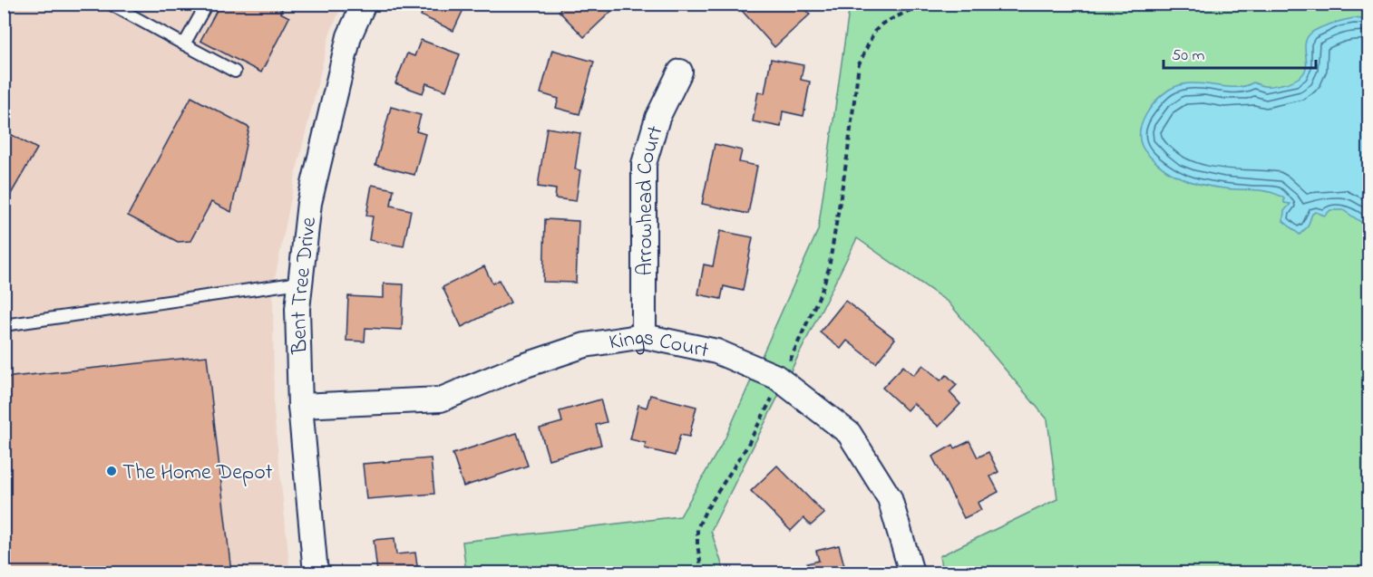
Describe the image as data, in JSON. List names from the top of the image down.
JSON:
{
  "streets": {
    "street": ["Arrowhead Court", "Bent Tree Drive", "Kings Court"]
  },
  "crossings": [
    ["Arrowhead Court", "Kings Court"],
    ["Bent Tree Drive", "Kings Court"]
  ],
  "places": ["The Home Depot"],
  "scale_bar": "50 m"
}
